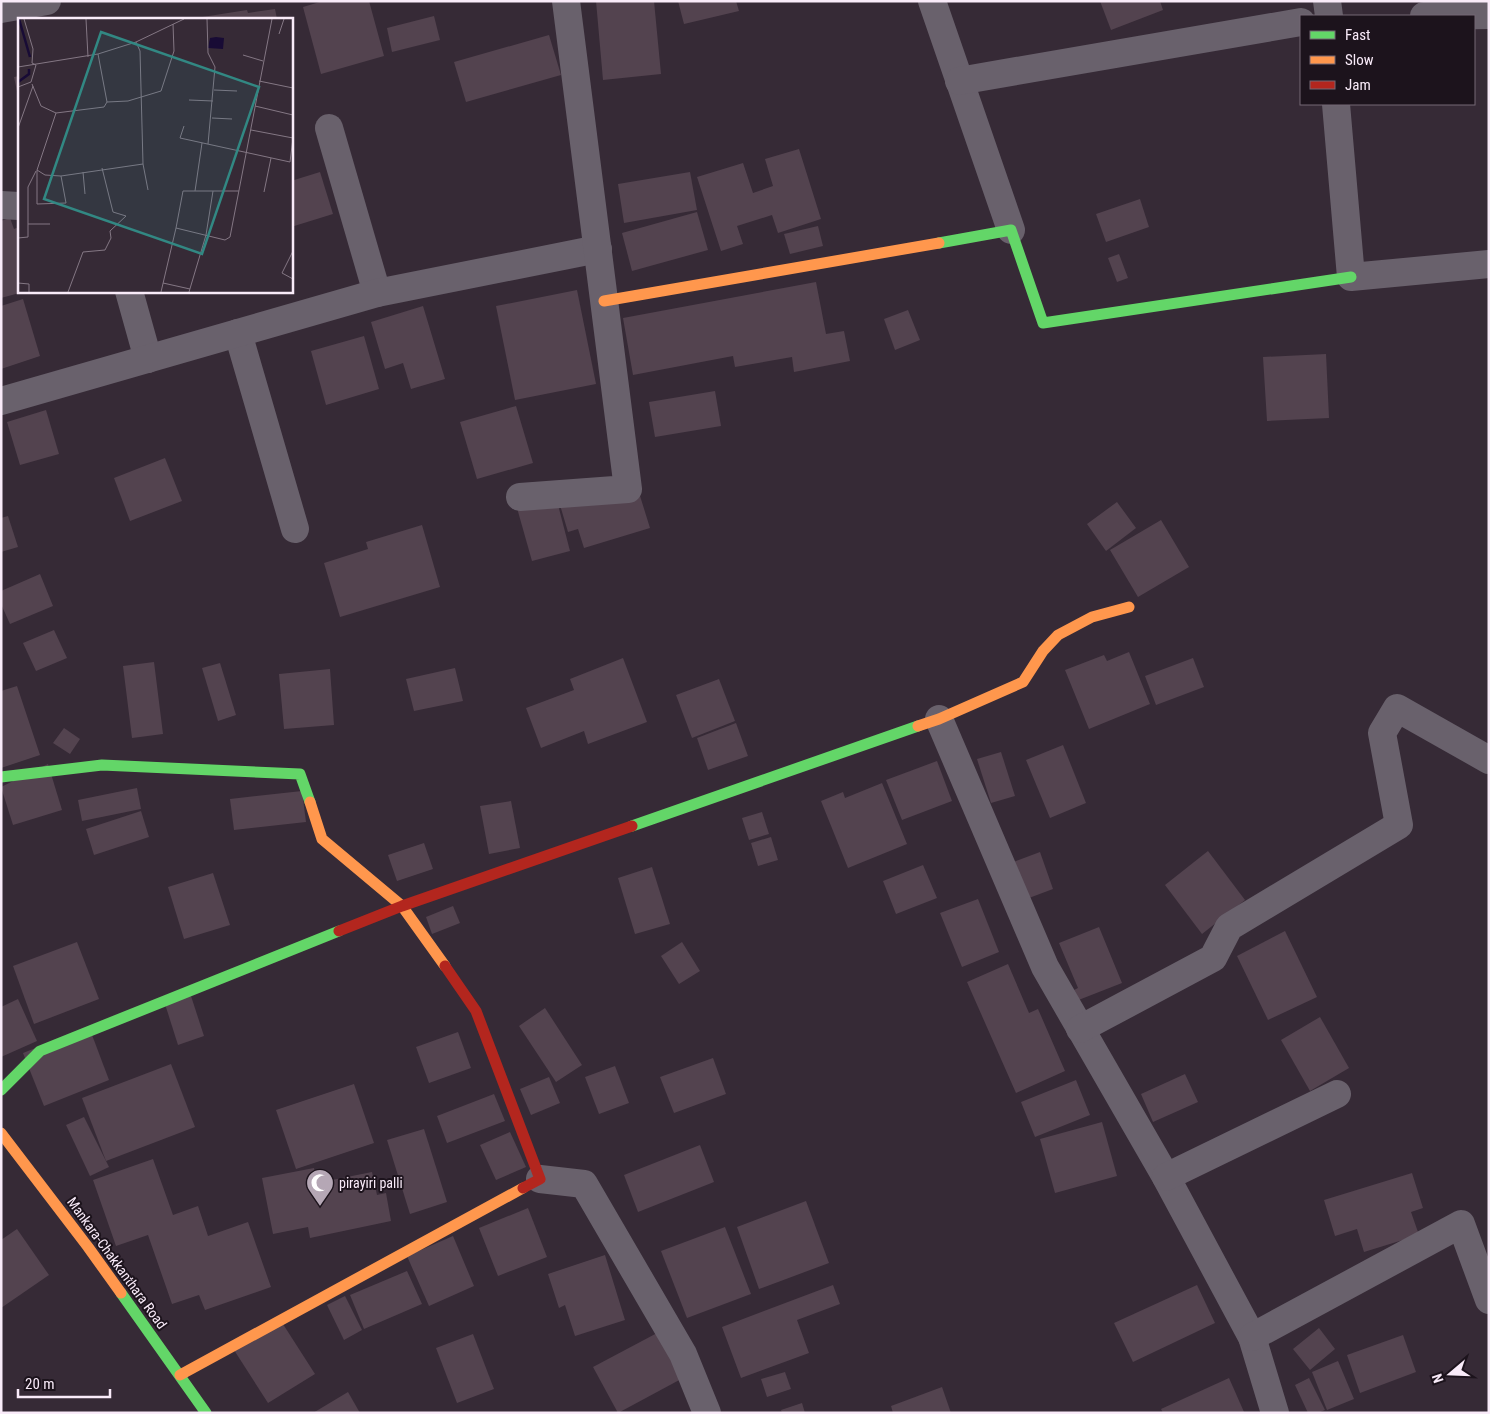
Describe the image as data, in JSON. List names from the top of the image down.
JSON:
{
  "streets": {
    "street": ["Mankara-Chakkanthara Road"]
  },
  "places": {
    "mosque": ["pirayiri palli"]
  },
  "legend": ["Fast", "Slow", "Jam"],
  "scale_bar": "20 m",
  "north": "left"
}
